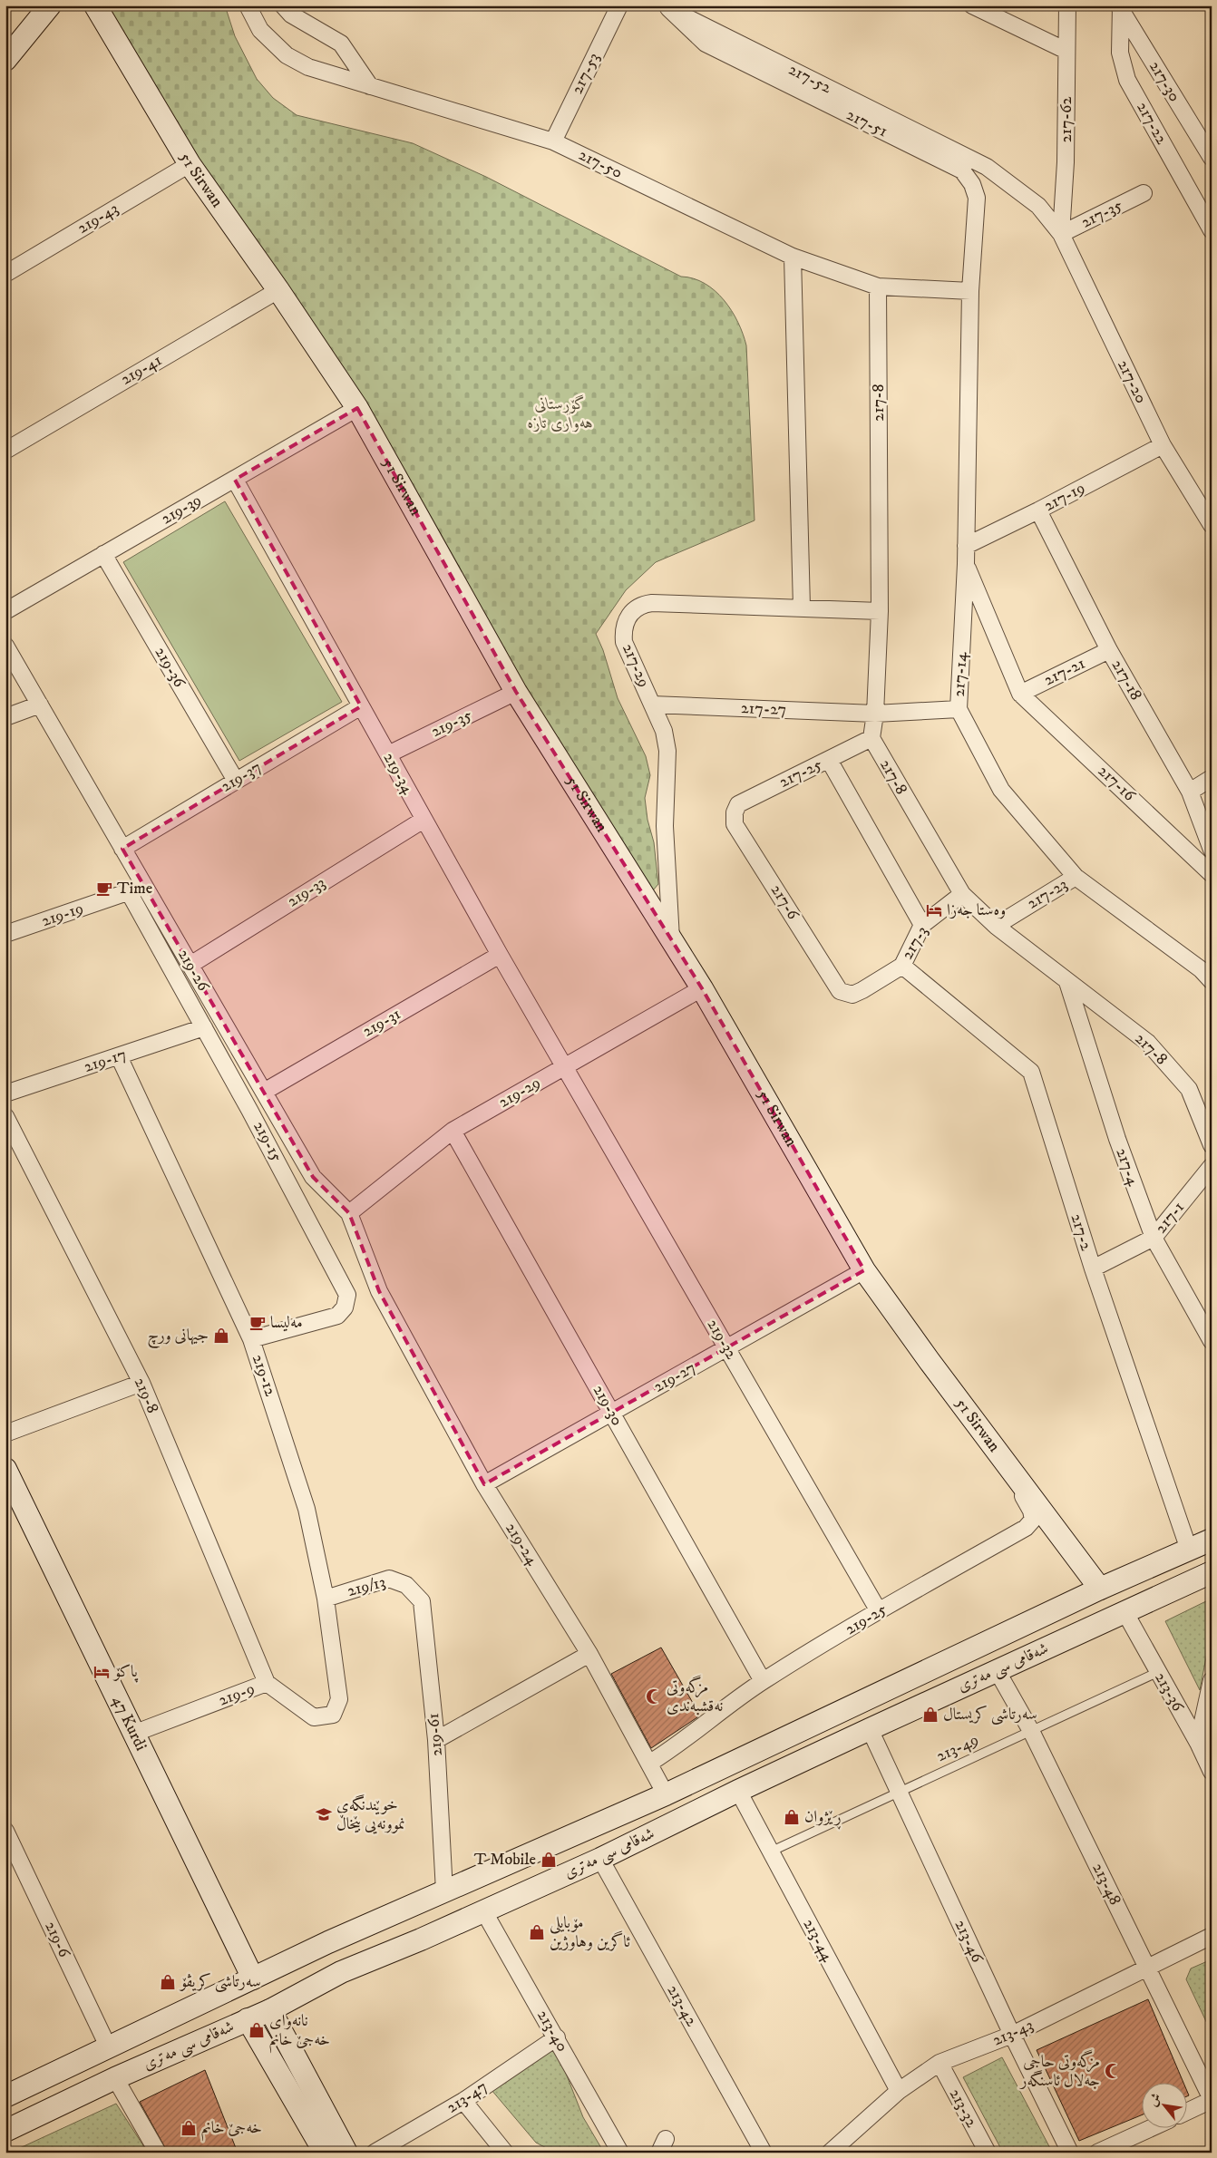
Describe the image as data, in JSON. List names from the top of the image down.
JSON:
{
  "streets": {
    "main road": ["51 Sirwan", "شەقامی سی مەتری", "47 Kurdi"],
    "street": [
      "217-53",
      "217-52",
      "217-30",
      "217-62",
      "217-51",
      "217-22",
      "217-50",
      "217-35",
      "219-43",
      "219-41",
      "217-20",
      "217-8",
      "217-19",
      "219-39",
      "217-29",
      "219-36",
      "217-21",
      "217-14",
      "217-18",
      "217-27",
      "219-35",
      "219-34",
      "217-25",
      "219-37",
      "217-16",
      "219-33",
      "217-23",
      "217-6",
      "219-19",
      "217-3",
      "219-26",
      "219-31",
      "219-17",
      "219-29",
      "219-15",
      "217-4",
      "217-1",
      "217-2",
      "219-32",
      "219-12",
      "219-27",
      "219-8",
      "219-30",
      "219-24",
      "219/13",
      "219-25",
      "213-36",
      "219-9",
      "219-61",
      "213-48",
      "219-6",
      "213-44",
      "213-46",
      "213-42",
      "213-40",
      "213-43",
      "213-47",
      "213-32"
    ],
    "lane": ["213-49"]
  },
  "crossings": [
    ["217-53", "217-50"],
    ["217-52", "217-62"],
    ["217-52", "217-51"],
    ["217-52", "217-35"],
    ["217-52", "217-20"],
    ["217-30", "217-22"],
    ["217-62", "217-35"],
    ["217-62", "217-20"],
    ["217-51", "217-50"],
    ["217-51", "217-14"],
    ["217-50", "217-8"],
    ["217-50", "217-14"],
    ["51 Sirwan", "219-43"],
    ["51 Sirwan", "219-41"],
    ["51 Sirwan", "219-39"],
    ["51 Sirwan", "217-29"],
    ["51 Sirwan", "219-35"],
    ["51 Sirwan", "219-29"],
    ["51 Sirwan", "219-27"],
    ["51 Sirwan", "219-25"],
    ["51 Sirwan", "شەقامی سی مەتری"],
    ["217-35", "217-20"],
    ["217-20", "217-19"],
    ["217-8", "217-29"],
    ["217-8", "217-27"],
    ["217-8", "217-25"],
    ["217-8", "217-23"],
    ["217-8", "217-3"],
    ["217-8", "217-4"],
    ["217-19", "217-14"],
    ["217-19", "217-18"],
    ["219-39", "219-36"],
    ["219-39", "219-34"],
    ["217-29", "217-27"],
    ["219-36", "219-37"],
    ["217-21", "217-18"],
    ["217-21", "217-16"],
    ["217-14", "217-27"],
    ["217-14", "217-23"],
    ["219-35", "219-34"],
    ["219-34", "219-37"],
    ["219-34", "219-33"],
    ["219-34", "219-31"],
    ["219-34", "219-29"],
    ["219-34", "219-32"],
    ["217-25", "217-6"],
    ["219-37", "219-26"],
    ["219-33", "219-26"],
    ["217-6", "217-3"],
    ["219-19", "219-26"],
    ["219-19", "219-15"],
    ["217-3", "217-2"],
    ["219-26", "219-31"],
    ["219-26", "219-29"],
    ["219-26", "219-24"],
    ["219-17", "219-15"],
    ["219-17", "219-12"],
    ["219-29", "219-32"],
    ["219-29", "219-30"],
    ["219-15", "219-12"],
    ["217-4", "217-1"],
    ["217-1", "217-2"],
    ["217-2", "شەقامی سی مەتری"],
    ["219-32", "219-27"],
    ["219-32", "219-25"],
    ["219-12", "219/13"],
    ["219-12", "219-9"],
    ["219-27", "219-30"],
    ["219-27", "219-24"],
    ["219-8", "219-9"],
    ["219-30", "219-25"],
    ["219-24", "219-25"],
    ["219-24", "شەقامی سی مەتری"],
    ["219/13", "219-61"],
    ["شەقامی سی مەتری", "213-36"],
    ["شەقامی سی مەتری", "47 Kurdi"],
    ["شەقامی سی مەتری", "219-61"],
    ["شەقامی سی مەتری", "213-48"],
    ["شەقامی سی مەتری", "219-6"],
    ["شەقامی سی مەتری", "213-44"],
    ["شەقامی سی مەتری", "213-46"],
    ["شەقامی سی مەتری", "213-42"],
    ["شەقامی سی مەتری", "213-40"],
    ["213-36", "213-49"],
    ["219-9", "47 Kurdi"],
    ["213-49", "213-48"],
    ["213-49", "213-44"],
    ["213-49", "213-46"],
    ["213-48", "213-43"],
    ["213-44", "213-43"],
    ["213-46", "213-43"],
    ["213-40", "213-47"],
    ["213-43", "213-32"]
  ],
  "parks": ["گۆڕستانی هەواری تازە"],
  "places": {
    "cafe": ["Time", "مەلیسا"],
    "hotel": ["وەستا جەزا", "پاکۆ"],
    "shop": [
      "جیهانی ورچ",
      "سەرتاشی کریستال",
      "ڕێژوان",
      "T Mobile",
      "مۆبایلی ئاگرین وهاوژین",
      "سەرتاشی کریڤۆ",
      "نانەوای خەجێ خانم",
      "خەجێ خانم"
    ],
    "mosque": ["مزگەوتی نەقشبەندی", "مزگەوتی حاجی جەلال ئاسنگەر"],
    "school or university": ["خوێندنگەی نموونەیی بێخاڵ"]
  },
  "north": "top left"
}
